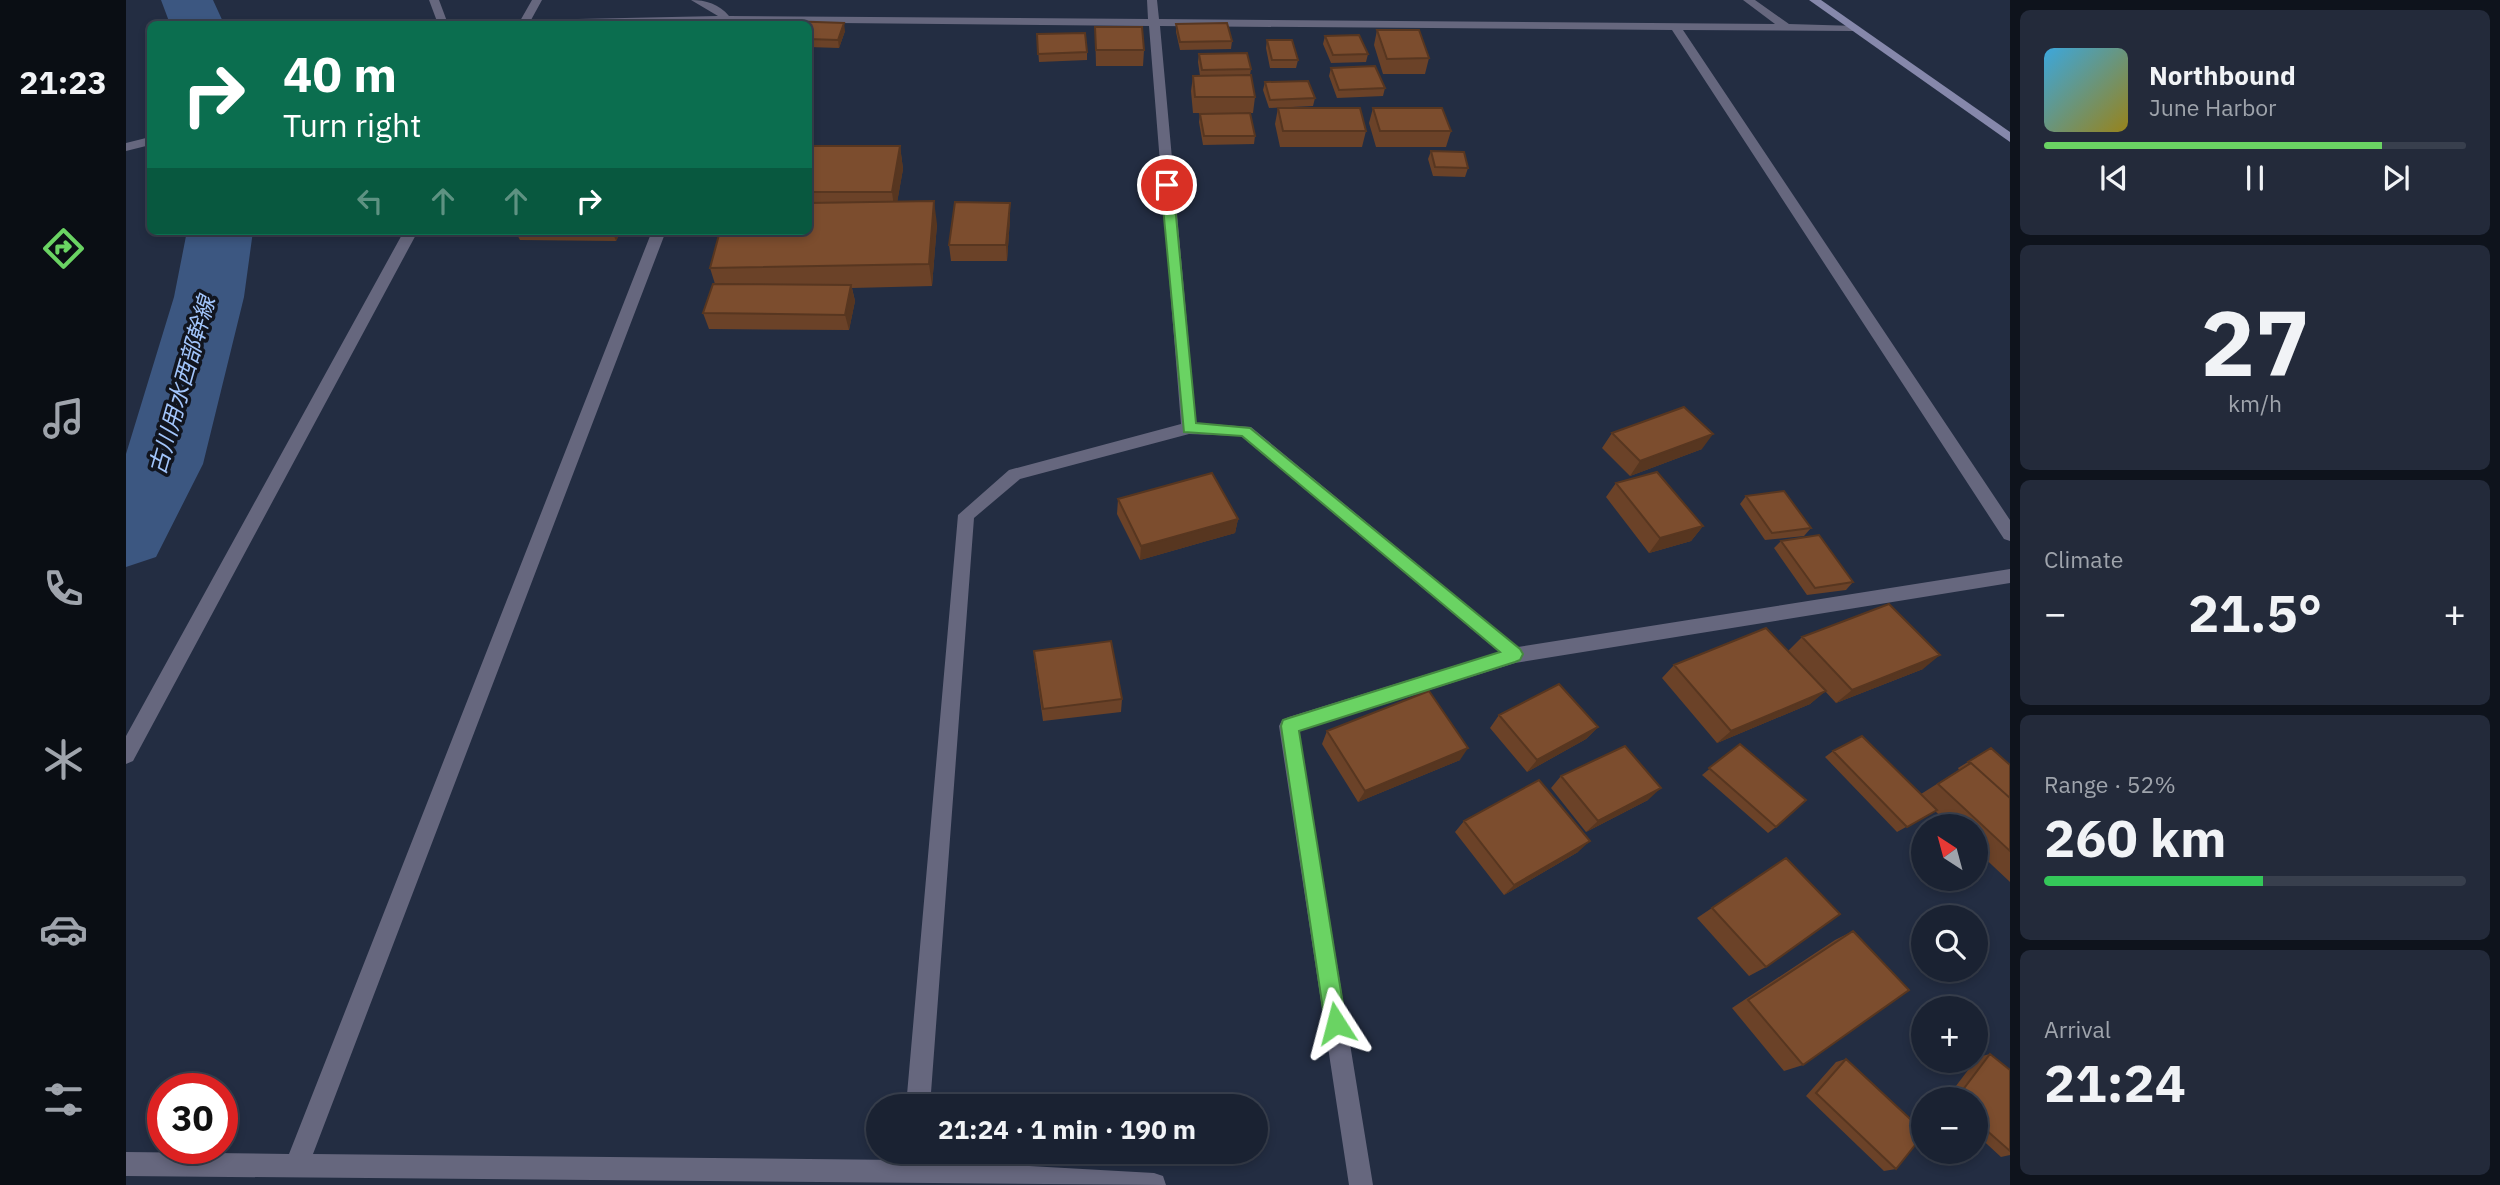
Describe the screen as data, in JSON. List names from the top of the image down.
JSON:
{
  "water": ["古川用水西部幹線"],
  "north": "top left",
  "page": {
    "tabs": "21:23",
    "turn": ["40 m", "Turn right"],
    "song": ["Northbound", "June Harbor"],
    "tile": [
      ["27", "km/h"],
      "Climate",
      ["Range · 52%", "260 km"],
      ["Arrival", "21:24"]
    ],
    "heat": ["−", "21.5°", "+"],
    "map_buttons": ["+", "−"],
    "limit": "30",
    "trip": "21:24 · 1 min · 190 m"
  }
}
